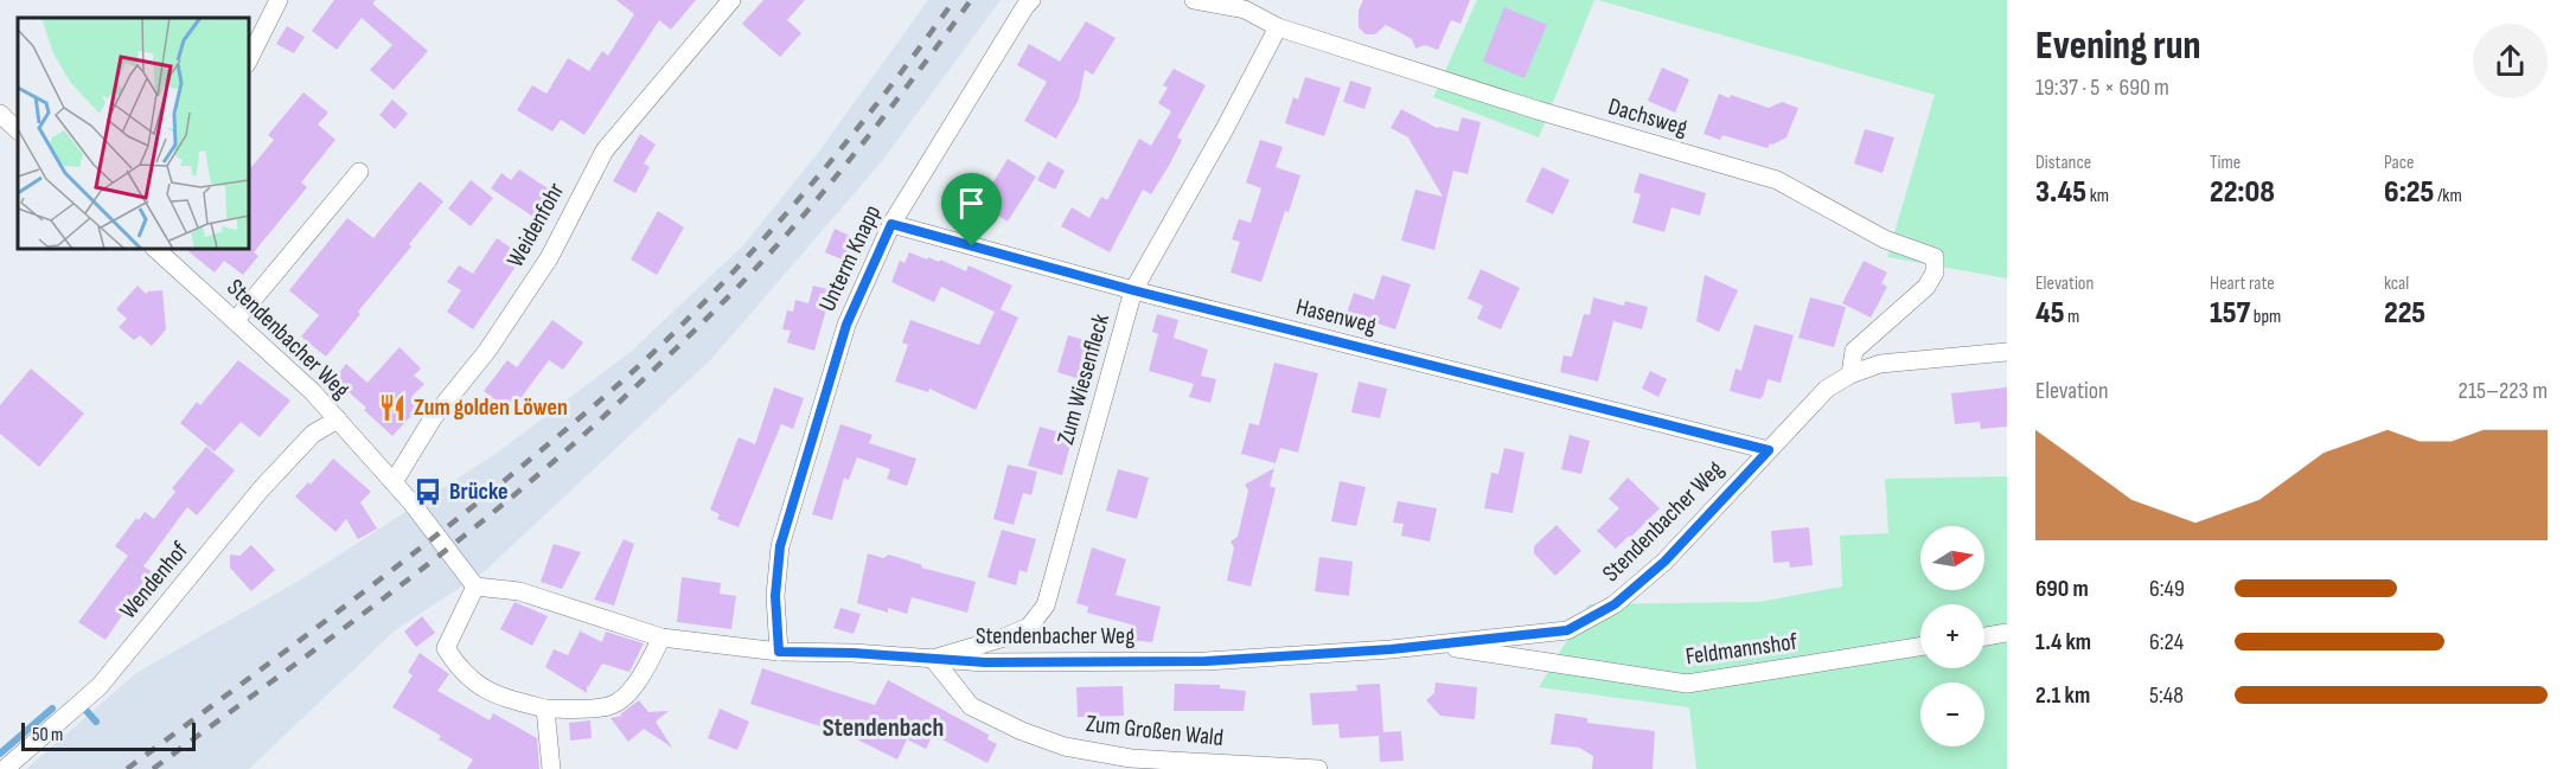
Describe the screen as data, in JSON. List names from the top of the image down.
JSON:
{
  "streets": {
    "street": [
      "Dachsweg",
      "Weidenfohr",
      "Unterm Knapp",
      "Hasenweg",
      "Stendenbacher Weg",
      "Zum Wiesenfleck",
      "Wendenhof",
      "Feldmannshof",
      "Zum Großen Wald"
    ]
  },
  "crossings": [
    ["Dachsweg", "Stendenbacher Weg"],
    ["Dachsweg", "Zum Wiesenfleck"],
    ["Weidenfohr", "Stendenbacher Weg"],
    ["Unterm Knapp", "Hasenweg"],
    ["Unterm Knapp", "Stendenbacher Weg"],
    ["Hasenweg", "Stendenbacher Weg"],
    ["Hasenweg", "Zum Wiesenfleck"],
    ["Stendenbacher Weg", "Zum Wiesenfleck"],
    ["Stendenbacher Weg", "Wendenhof"],
    ["Stendenbacher Weg", "Feldmannshof"],
    ["Stendenbacher Weg", "Zum Großen Wald"],
    ["Zum Wiesenfleck", "Zum Großen Wald"]
  ],
  "districts": ["Stendenbach"],
  "places": {
    "restaurant": ["Zum golden Löwen"],
    "bus stop": ["Brücke"]
  },
  "scale_bar": "50 m",
  "north": "right",
  "page": {
    "heading": ["Evening run", "19:37 · 5 × 690 m"],
    "stats": [
      ["Distance", "3.45 km"],
      ["Time", "22:08"],
      ["Pace", "6:25 /km"],
      ["Elevation", "45 m"],
      ["Heart rate", "157 bpm"],
      ["kcal", "225"]
    ],
    "chart": ["Elevation", "215–223 m"],
    "map_buttons": ["+", "−"],
    "list": [
      {
        "name": "690 m",
        "note": "6:49"
      },
      {
        "name": "1.4 km",
        "note": "6:24"
      },
      {
        "name": "2.1 km",
        "note": "5:48"
      }
    ],
    "scale": "50 m"
  }
}
